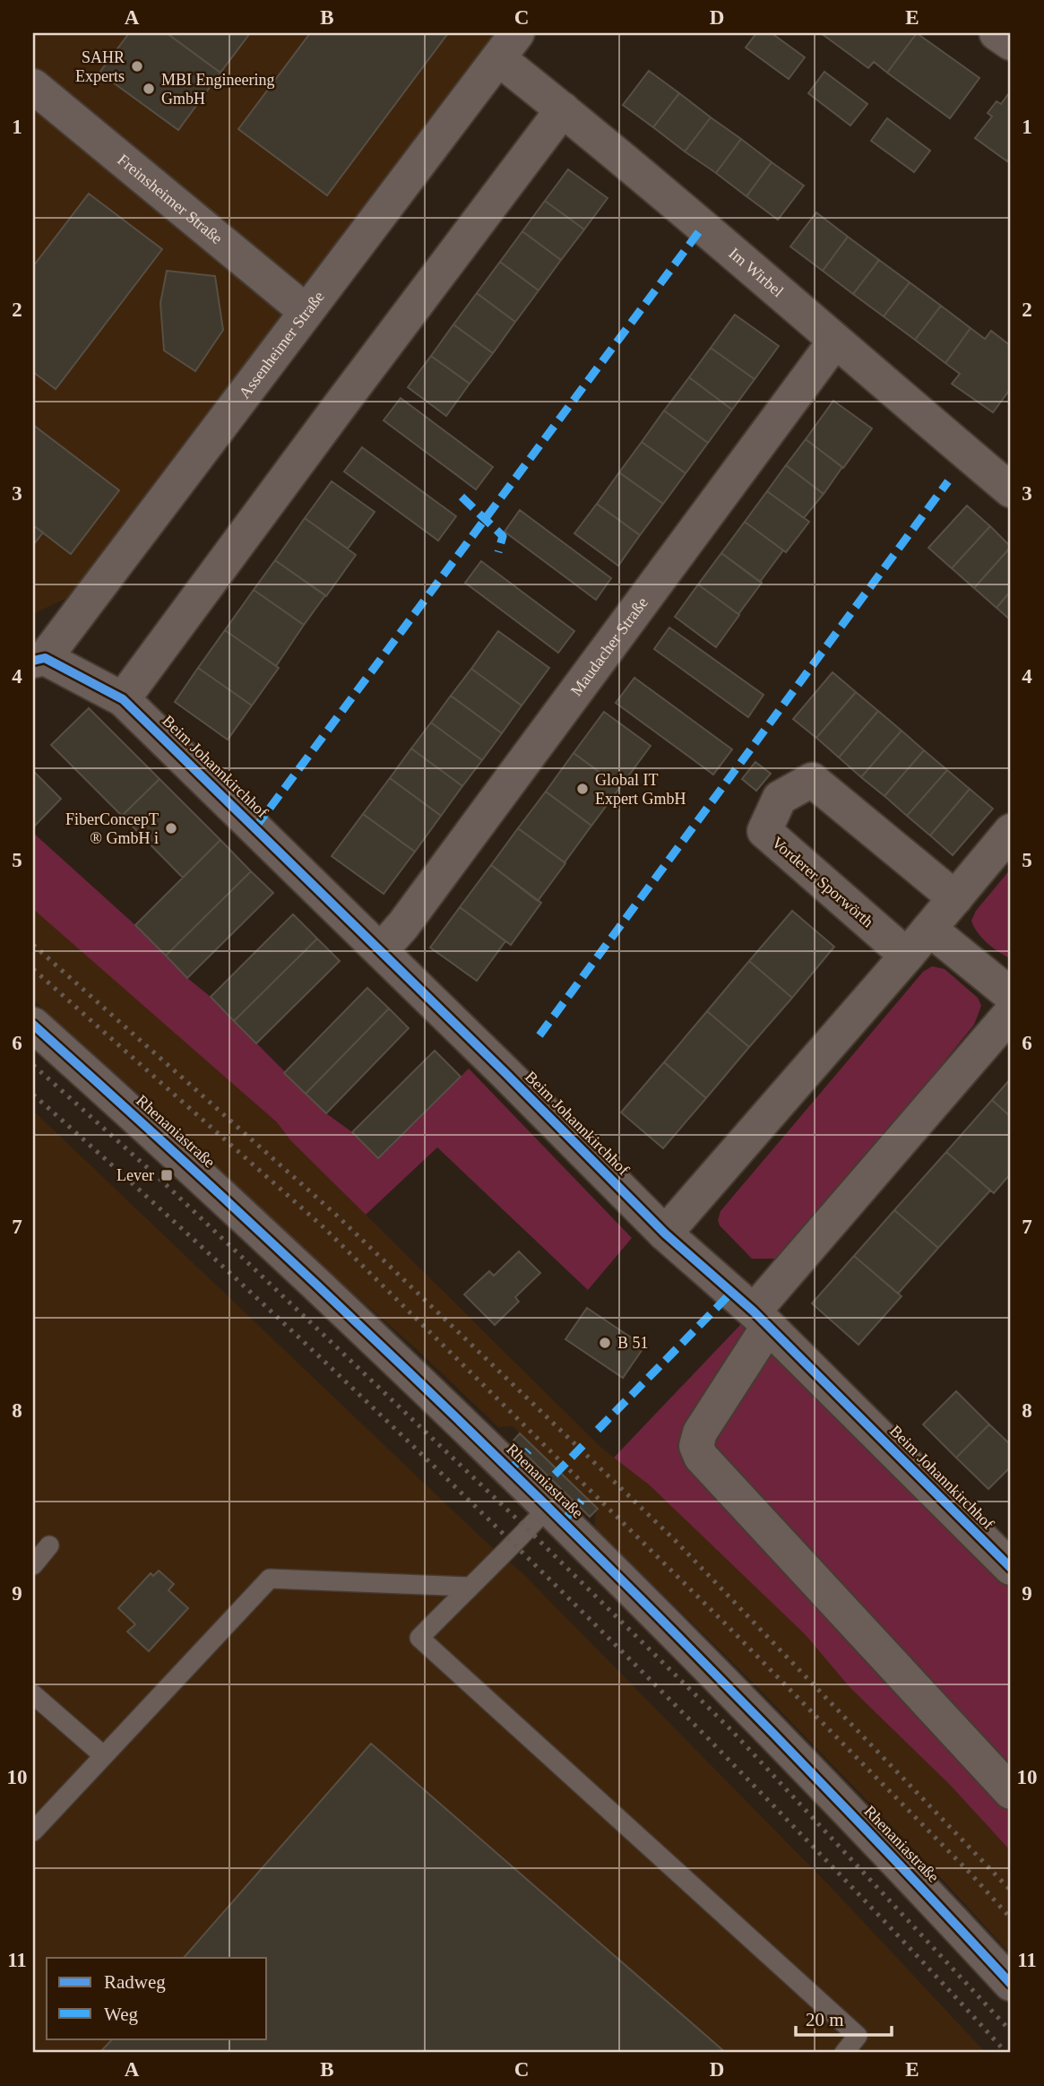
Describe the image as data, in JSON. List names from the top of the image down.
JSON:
{
  "streets": {
    "street": [
      "Freinsheimer Straße",
      "Im Wirbel",
      "Assenheimer Straße",
      "Maudacher Straße",
      "Beim Johannkirchhof",
      "Vorderer Sporwörth",
      "Rhenaniastraße"
    ]
  },
  "crossings": [
    ["Freinsheimer Straße", "Assenheimer Straße"],
    ["Im Wirbel", "Assenheimer Straße"],
    ["Im Wirbel", "Maudacher Straße"],
    ["Assenheimer Straße", "Beim Johannkirchhof"],
    ["Maudacher Straße", "Beim Johannkirchhof"]
  ],
  "places": {
    "other": [
      "SAHR Experts",
      "MBI Engineering GmbH",
      "Global IT Expert GmbH",
      "FiberConcepT ® GmbH i",
      "B 51"
    ],
    "transit": ["Lever"]
  },
  "legend": ["Radweg", "Weg"],
  "scale_bar": "20 m",
  "grid": {
    "columns": [
      "A",
      "B",
      "C",
      "D",
      "E"
    ],
    "rows": [
      "1",
      "2",
      "3",
      "4",
      "5",
      "6",
      "7",
      "8",
      "9",
      "10",
      "11"
    ]
  }
}
